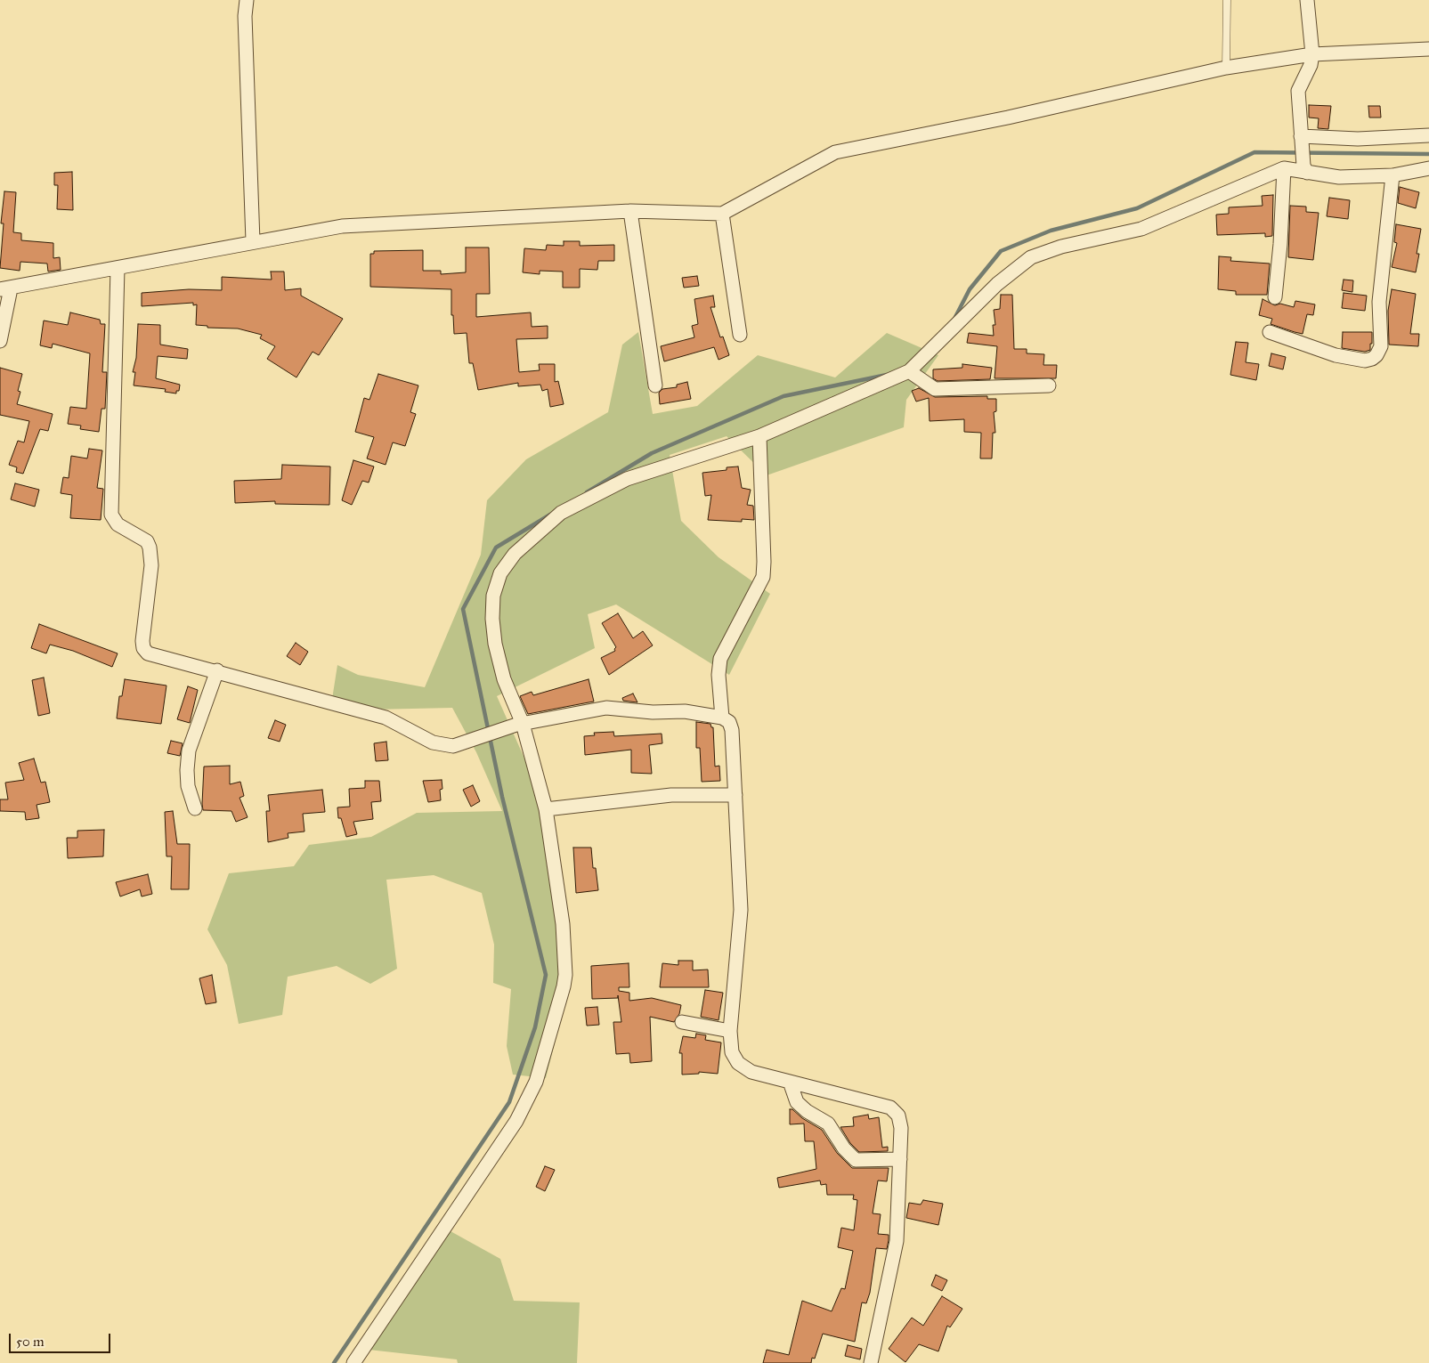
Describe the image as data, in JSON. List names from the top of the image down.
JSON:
{
  "scale_bar": "50 m"
}
